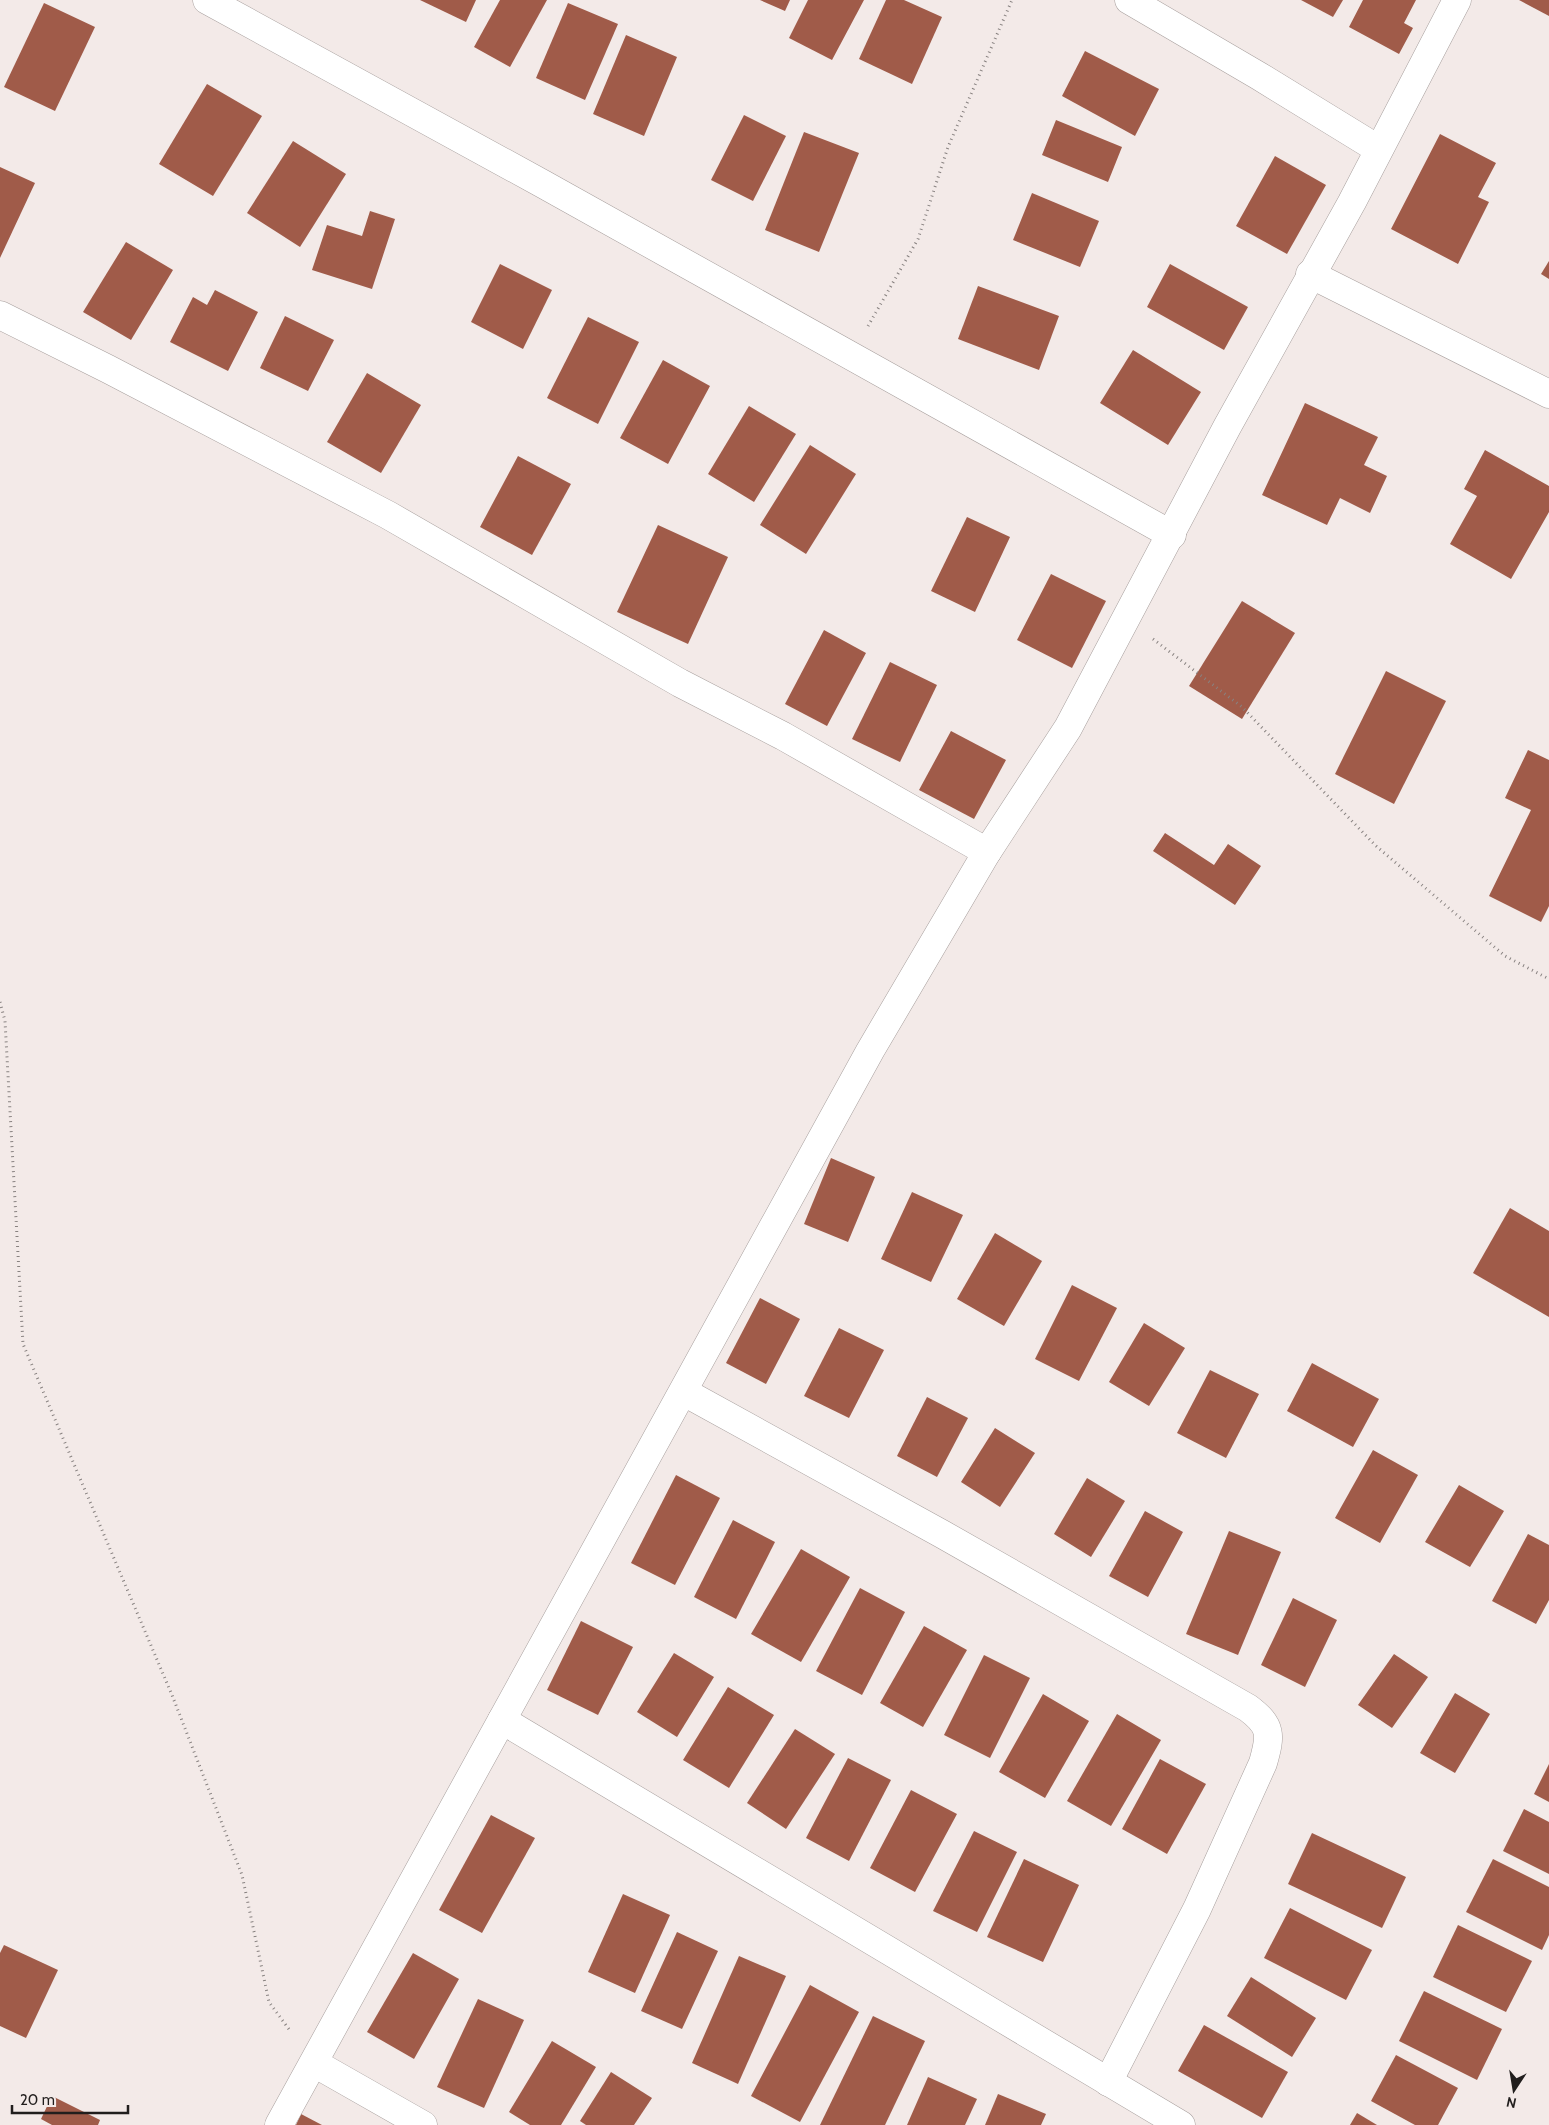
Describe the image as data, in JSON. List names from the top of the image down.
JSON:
{
  "scale_bar": "20 m",
  "north": "bottom"
}
